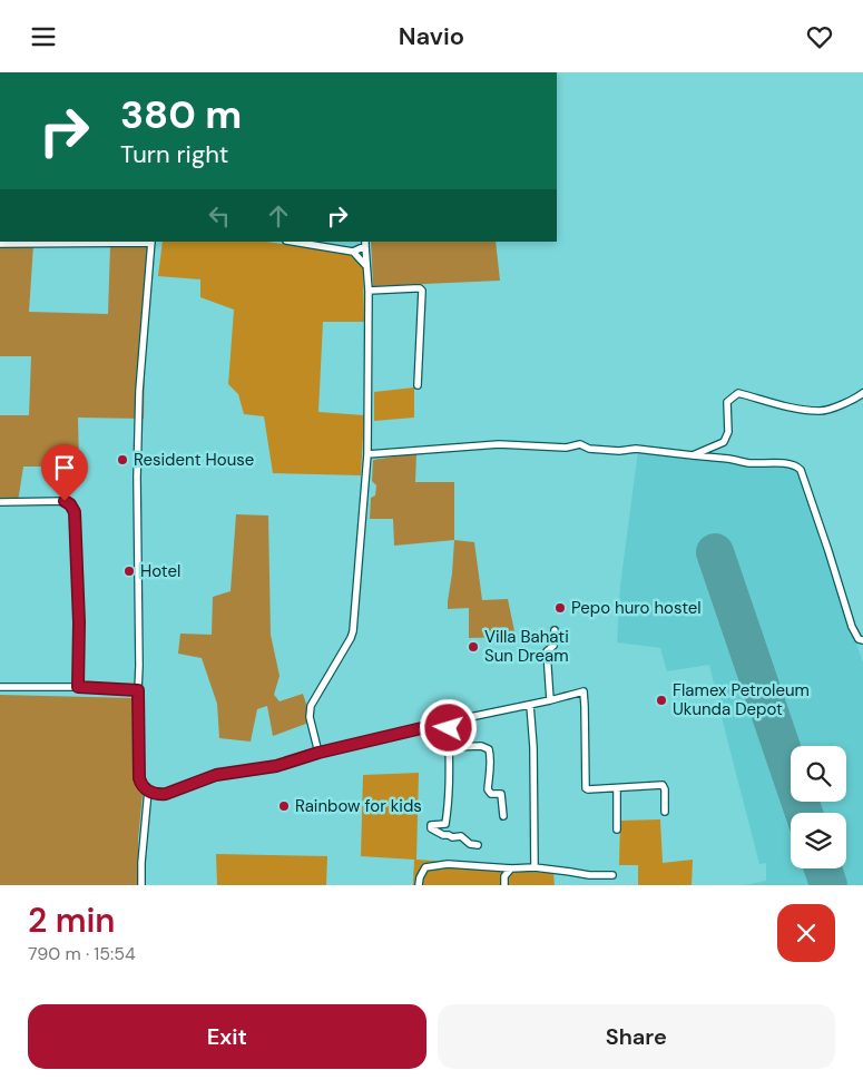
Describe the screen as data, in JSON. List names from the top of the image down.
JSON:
{
  "places": [
    "Resident House",
    "Hotel",
    "Pepo huro hostel",
    "Villa Bahati Sun Dream",
    "Flamex Petroleum Ukunda Depot",
    "Rainbow for kids"
  ],
  "page": {
    "header": "Navio",
    "turn": ["380 m", "Turn right"],
    "heading": ["2 min", "790 m · 15:54"],
    "buttons": ["Exit", "Share"]
  }
}
